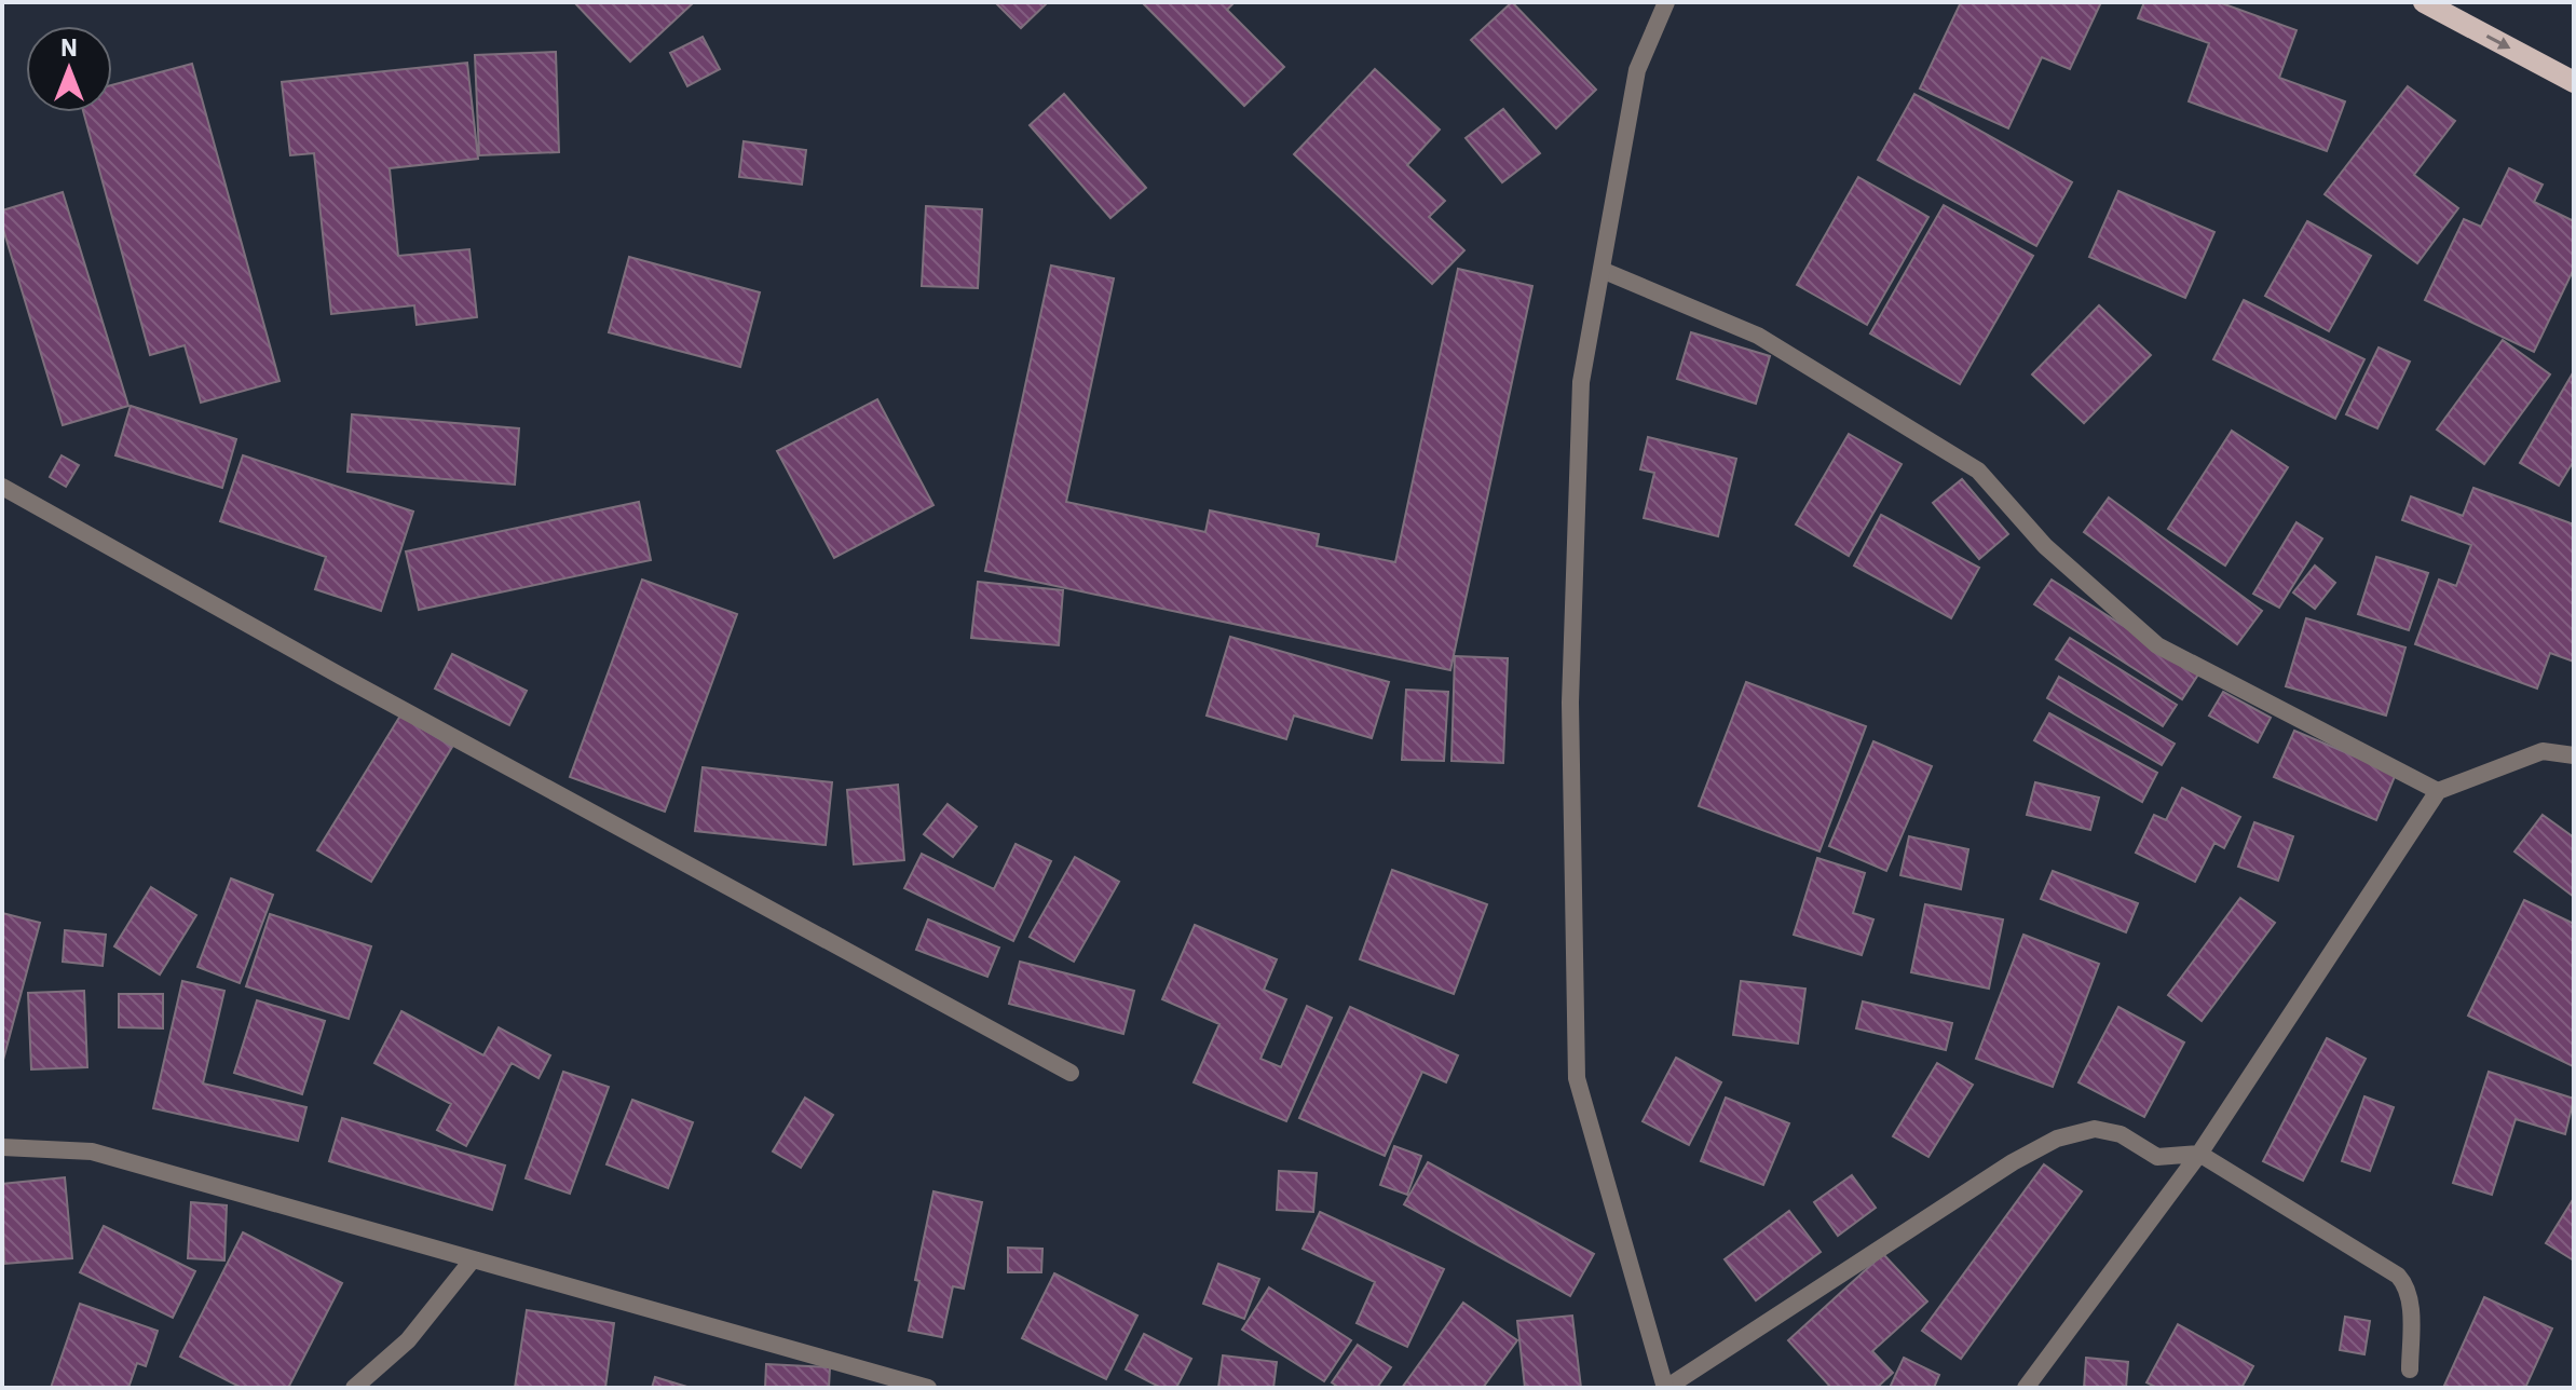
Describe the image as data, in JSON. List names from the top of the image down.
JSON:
{
  "north": "top"
}
